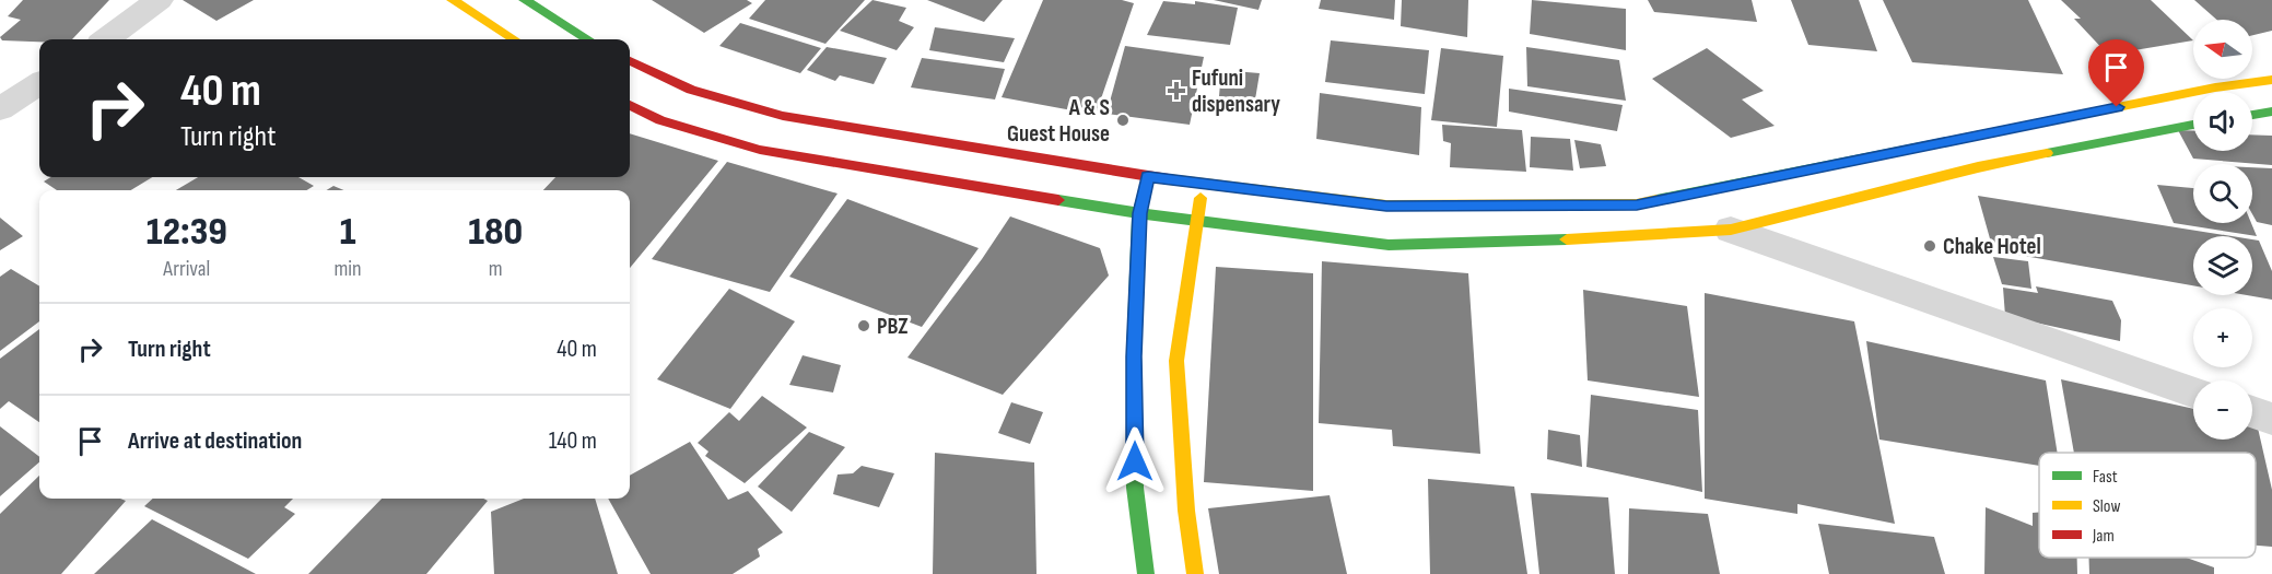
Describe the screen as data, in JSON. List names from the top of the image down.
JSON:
{
  "places": {
    "health": ["Fufuni dispensary"],
    "other": ["A & S Guest House", "Chake Hotel", "PBZ"]
  },
  "legend": ["Fast", "Slow", "Jam"],
  "north": "left",
  "page": {
    "map_buttons": ["+", "−"],
    "turn": ["40 m", "Turn right"],
    "eta": [
      "12:39",
      "Arrival",
      "1",
      "min",
      "180",
      "m"
    ],
    "list": [
      {
        "name": "Turn right",
        "value": "40 m"
      },
      {
        "name": "Arrive at destination",
        "value": "140 m"
      }
    ]
  }
}
